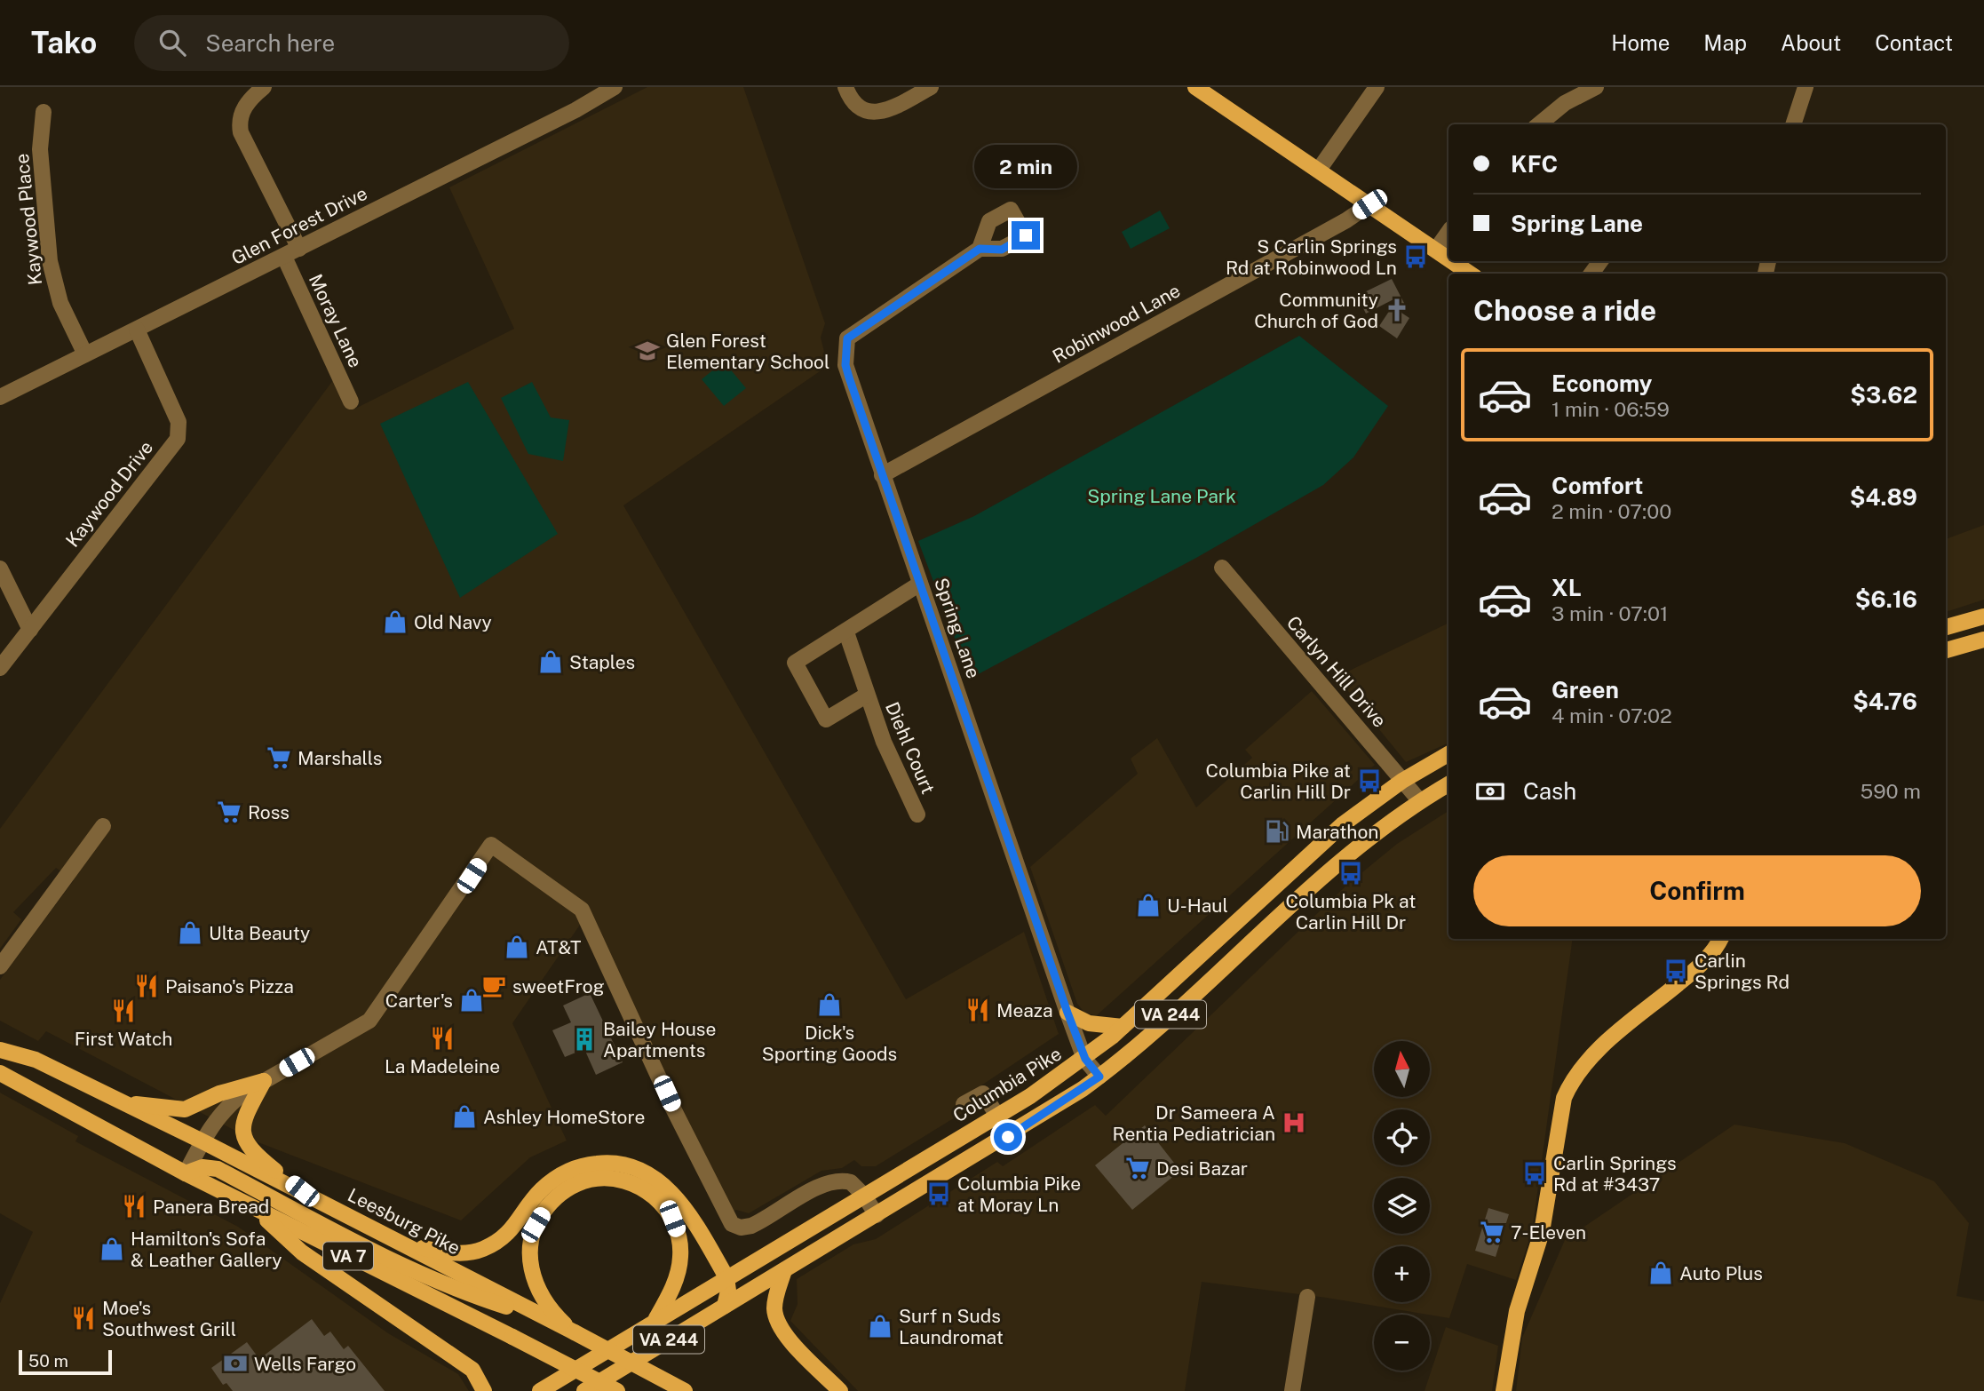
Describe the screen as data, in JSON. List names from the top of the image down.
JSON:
{
  "streets": {
    "main road": [
      "VA 244",
      "Columbia Pike",
      "Leesburg Pike",
      "VA 7"
    ],
    "street": [
      "Kaywood Place",
      "Glen Forest Drive",
      "Moray Lane",
      "Robinwood Lane",
      "Kaywood Drive",
      "Spring Lane",
      "Carlyn Hill Drive",
      "Diehl Court"
    ]
  },
  "crossings": [
    ["Kaywood Place", "Glen Forest Drive"],
    ["Glen Forest Drive", "Moray Lane"],
    ["Glen Forest Drive", "Kaywood Drive"],
    ["Robinwood Lane", "Spring Lane"],
    ["Spring Lane", "Diehl Court"],
    ["Spring Lane", "VA 244"],
    ["Spring Lane", "Columbia Pike"],
    ["Carlyn Hill Drive", "VA 244"],
    ["Carlyn Hill Drive", "Columbia Pike"]
  ],
  "parks": ["Spring Lane Park"],
  "places": {
    "bus stop": [
      "S Carlin Springs Rd at Robinwood Ln",
      "Columbia Pike at Carlin Hill Dr",
      "Columbia Pk at Carlin Hill Dr",
      "Carlin Springs Rd",
      "Carlin Springs Rd at #3437",
      "Columbia Pike at Moray Ln"
    ],
    "church": ["Community Church of God"],
    "school or university": ["Glen Forest Elementary School"],
    "shop": [
      "Old Navy",
      "Staples",
      "U-Haul",
      "Ulta Beauty",
      "AT&T",
      "Carter's",
      "Dick's Sporting Goods",
      "Ashley HomeStore",
      "Hamilton's Sofa & Leather Gallery",
      "Auto Plus",
      "Surf n Suds Laundromat"
    ],
    "supermarket": [
      "Marshalls",
      "Ross",
      "Desi Bazar",
      "7-Eleven"
    ],
    "fuel station": ["Marathon"],
    "restaurant": [
      "Paisano's Pizza",
      "Meaza",
      "First Watch",
      "La Madeleine",
      "Panera Bread",
      "Moe's Southwest Grill"
    ],
    "cafe": ["sweetFrog"],
    "building": ["Bailey House Apartments"],
    "hospital": ["Dr Sameera A Rentia Pediatrician"],
    "bank": ["Wells Fargo"]
  },
  "scale_bar": "50 m",
  "north": "top",
  "page": {
    "header": "Tako",
    "search": "Search here",
    "nav": [
      "Home",
      "Map",
      "About",
      "Contact"
    ],
    "banner": ["KFC", "Spring Lane"],
    "bubble": "2 min",
    "heading": "Choose a ride",
    "list": [
      {
        "name": "Economy",
        "note": "1 min · 06:59",
        "value": "$3.62"
      },
      {
        "name": "Comfort",
        "note": "2 min · 07:00",
        "value": "$4.89"
      },
      {
        "name": "XL",
        "note": "3 min · 07:01",
        "value": "$6.16"
      },
      {
        "name": "Green",
        "note": "4 min · 07:02",
        "value": "$4.76"
      }
    ],
    "pay": ["Cash", "590 m"],
    "buttons": "Confirm",
    "map_buttons": ["+", "−"],
    "scale": "50 m"
  }
}
